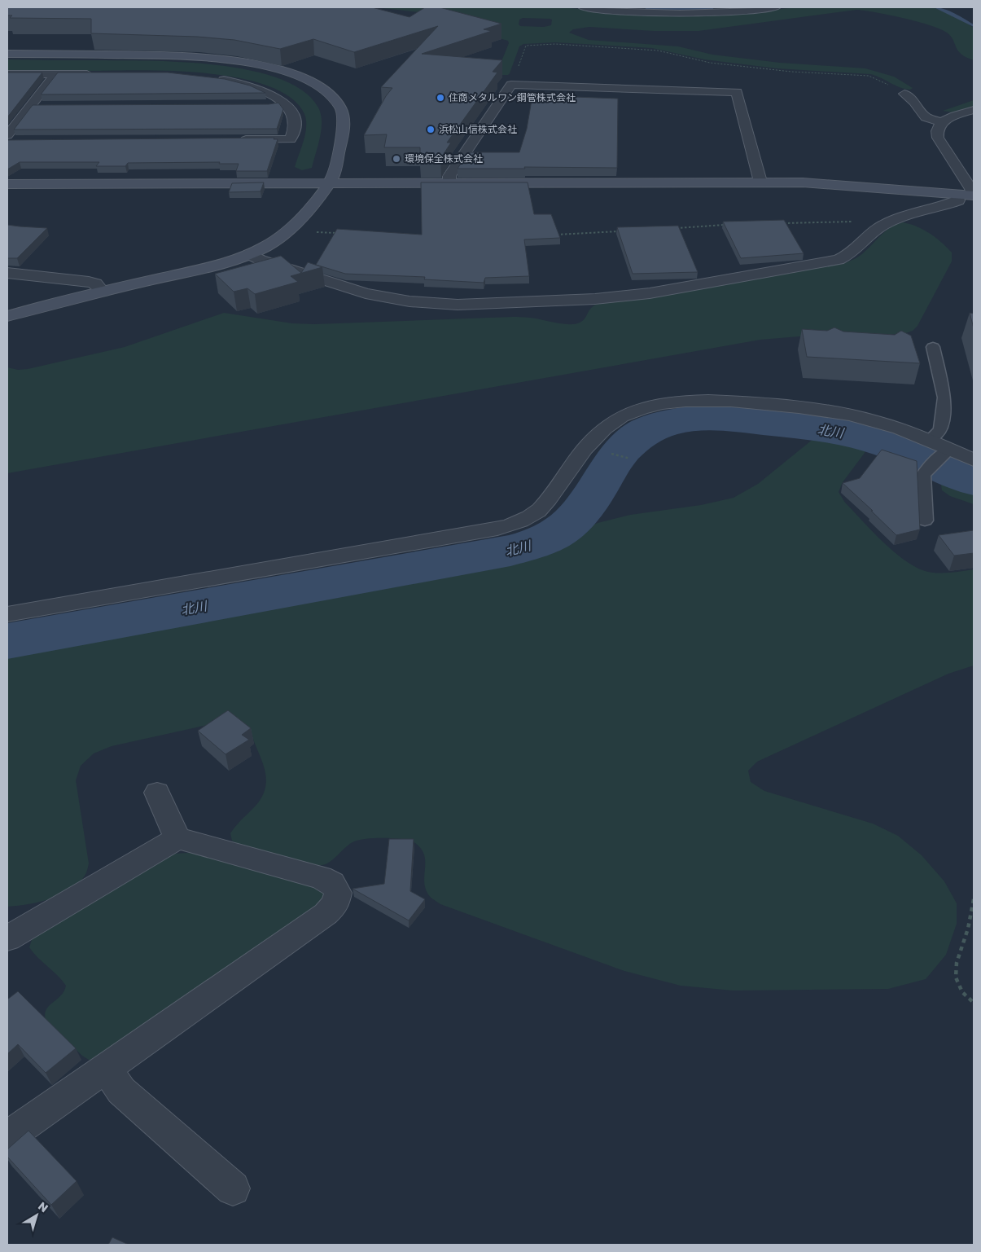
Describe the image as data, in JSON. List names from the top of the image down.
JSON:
{
  "water": ["北川"],
  "places": ["住商メタルワン鋼管株式会社", "浜松山信株式会社", "環境保全株式会社"],
  "north": "top right"
}
